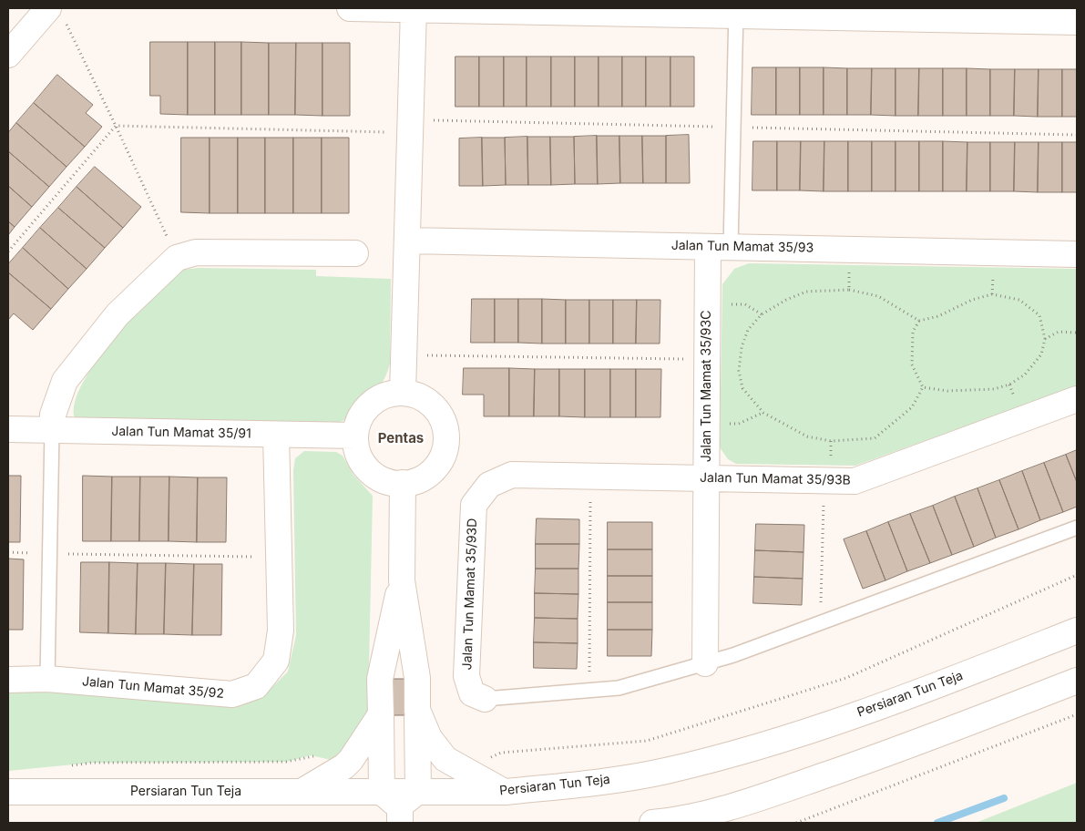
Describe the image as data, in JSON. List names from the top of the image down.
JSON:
{
  "streets": {
    "street": [
      "Jalan Tun Mamat 35/93",
      "Jalan Tun Mamat 35/93C",
      "Jalan Tun Mamat 35/91",
      "Jalan Tun Mamat 35/93B",
      "Jalan Tun Mamat 35/93D",
      "Jalan Tun Mamat 35/92",
      "Persiaran Tun Teja"
    ]
  },
  "crossings": [
    ["Jalan Tun Mamat 35/93", "Jalan Tun Mamat 35/93C"],
    ["Jalan Tun Mamat 35/93C", "Jalan Tun Mamat 35/93B"],
    ["Jalan Tun Mamat 35/91", "Jalan Tun Mamat 35/92"],
    ["Jalan Tun Mamat 35/93B", "Jalan Tun Mamat 35/93D"]
  ],
  "districts": ["Pentas"]
}
